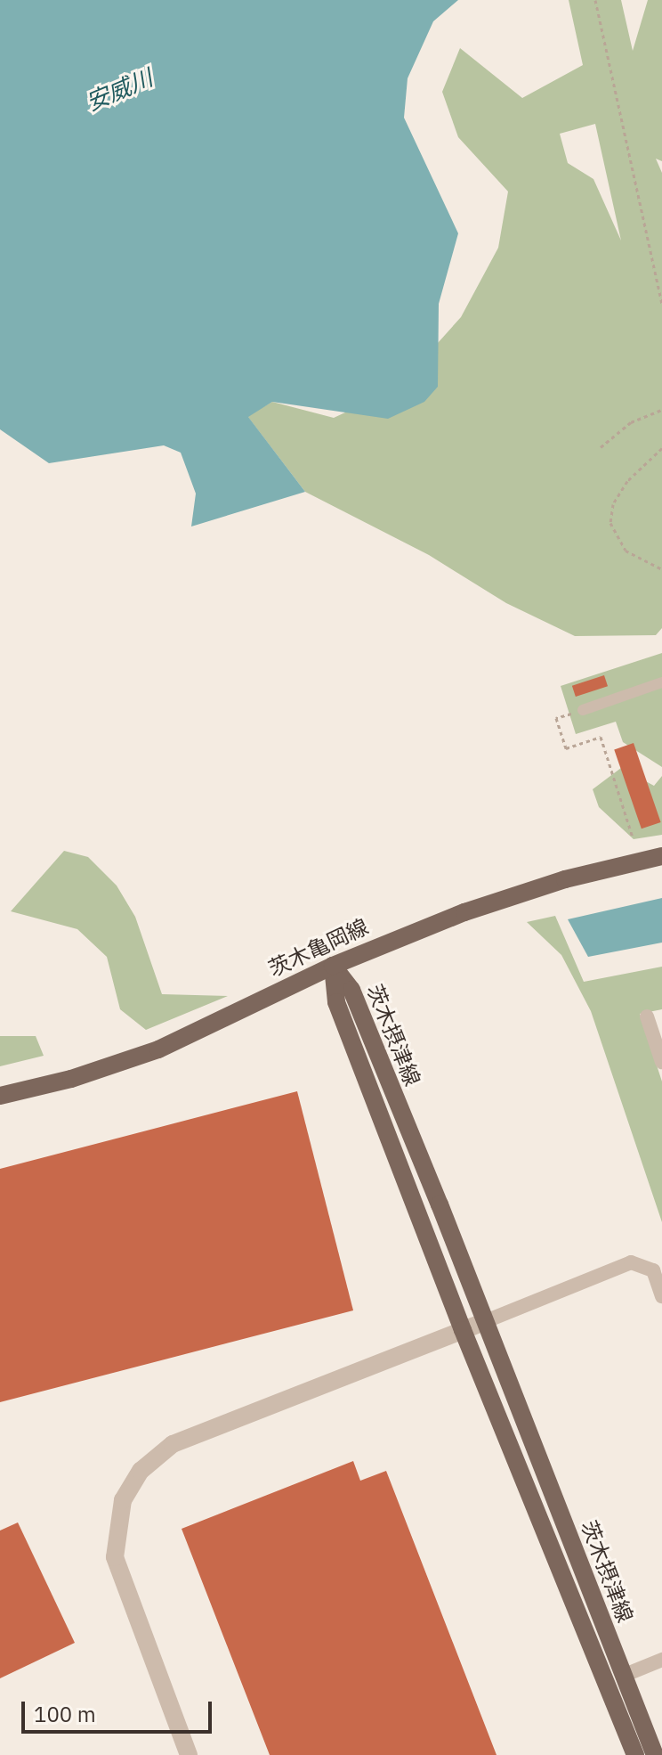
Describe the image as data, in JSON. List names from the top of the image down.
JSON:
{
  "streets": {
    "main road": ["茨木亀岡線", "茨木摂津線"]
  },
  "crossings": [
    ["茨木亀岡線", "茨木摂津線"]
  ],
  "water": ["安威川"],
  "scale_bar": "100 m"
}
